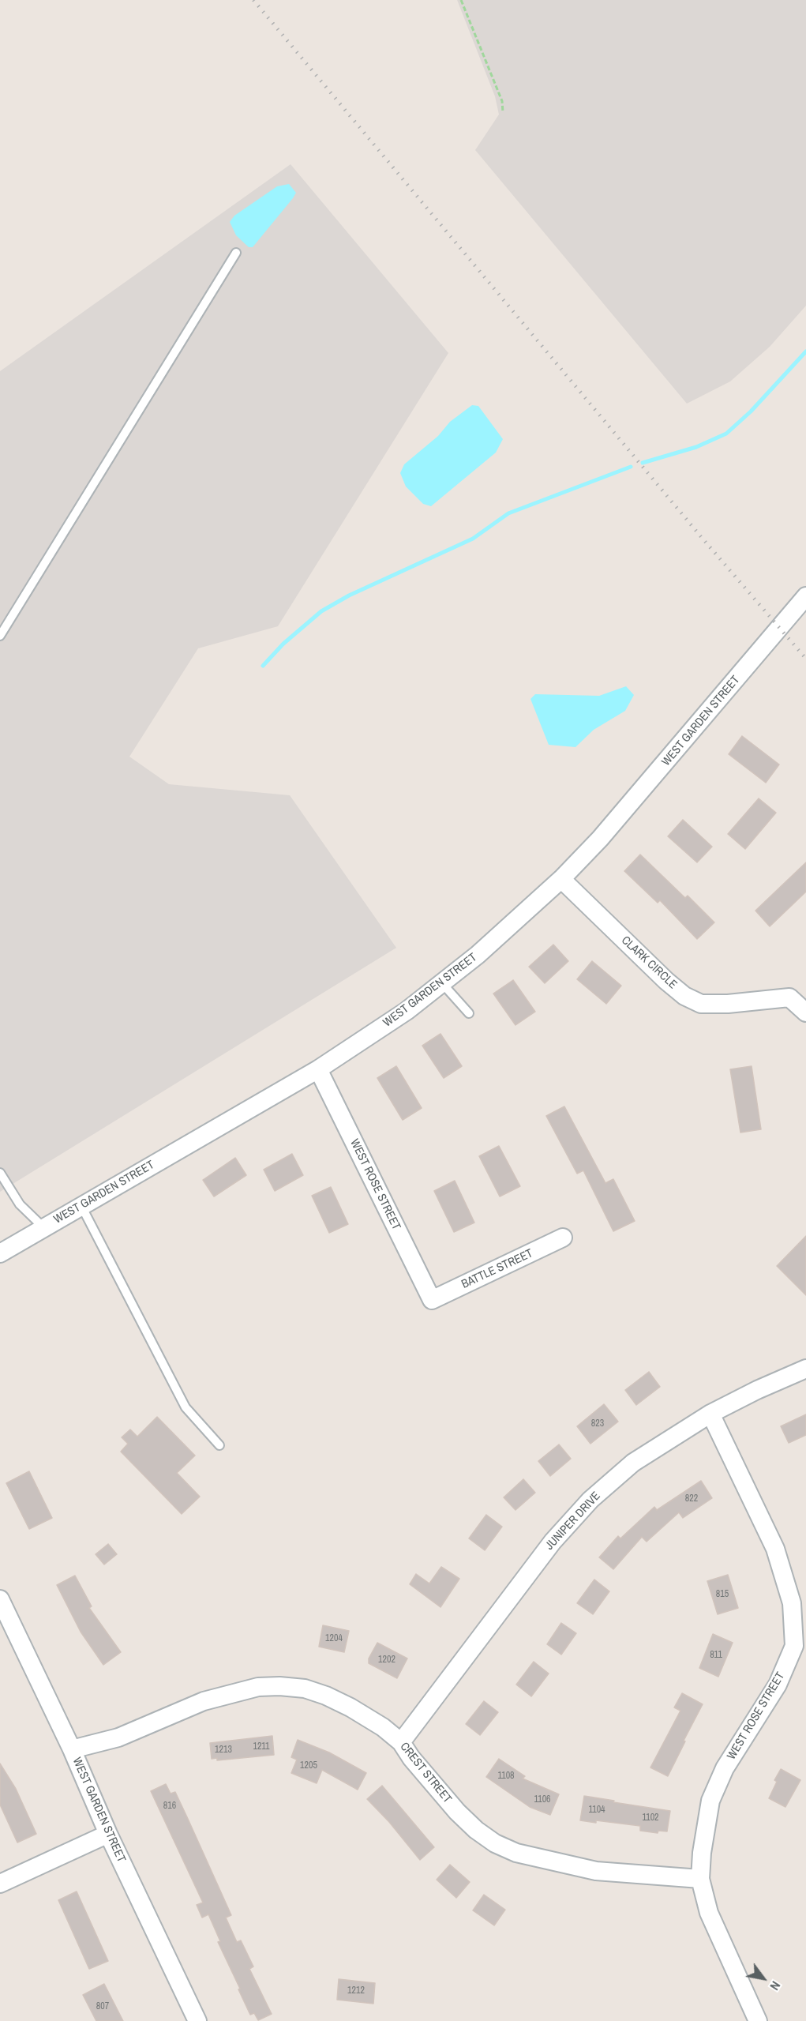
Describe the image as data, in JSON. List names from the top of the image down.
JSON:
{
  "streets": {
    "street": [
      "WEST GARDEN STREET",
      "CLARK CIRCLE",
      "WEST ROSE STREET",
      "BATTLE STREET",
      "JUNIPER DRIVE",
      "CREST STREET"
    ]
  },
  "crossings": [
    ["WEST GARDEN STREET", "CLARK CIRCLE"],
    ["WEST GARDEN STREET", "WEST ROSE STREET"],
    ["WEST GARDEN STREET", "CREST STREET"],
    ["WEST ROSE STREET", "BATTLE STREET"],
    ["WEST ROSE STREET", "JUNIPER DRIVE"],
    ["WEST ROSE STREET", "CREST STREET"],
    ["JUNIPER DRIVE", "CREST STREET"]
  ],
  "house_numbers": [
    "823",
    "822",
    "815",
    "1204",
    "811",
    "1202",
    "1211",
    "1213",
    "1205",
    "1108",
    "1106",
    "816",
    "1104",
    "1102",
    "1212",
    "807"
  ],
  "north": "bottom right"
}
